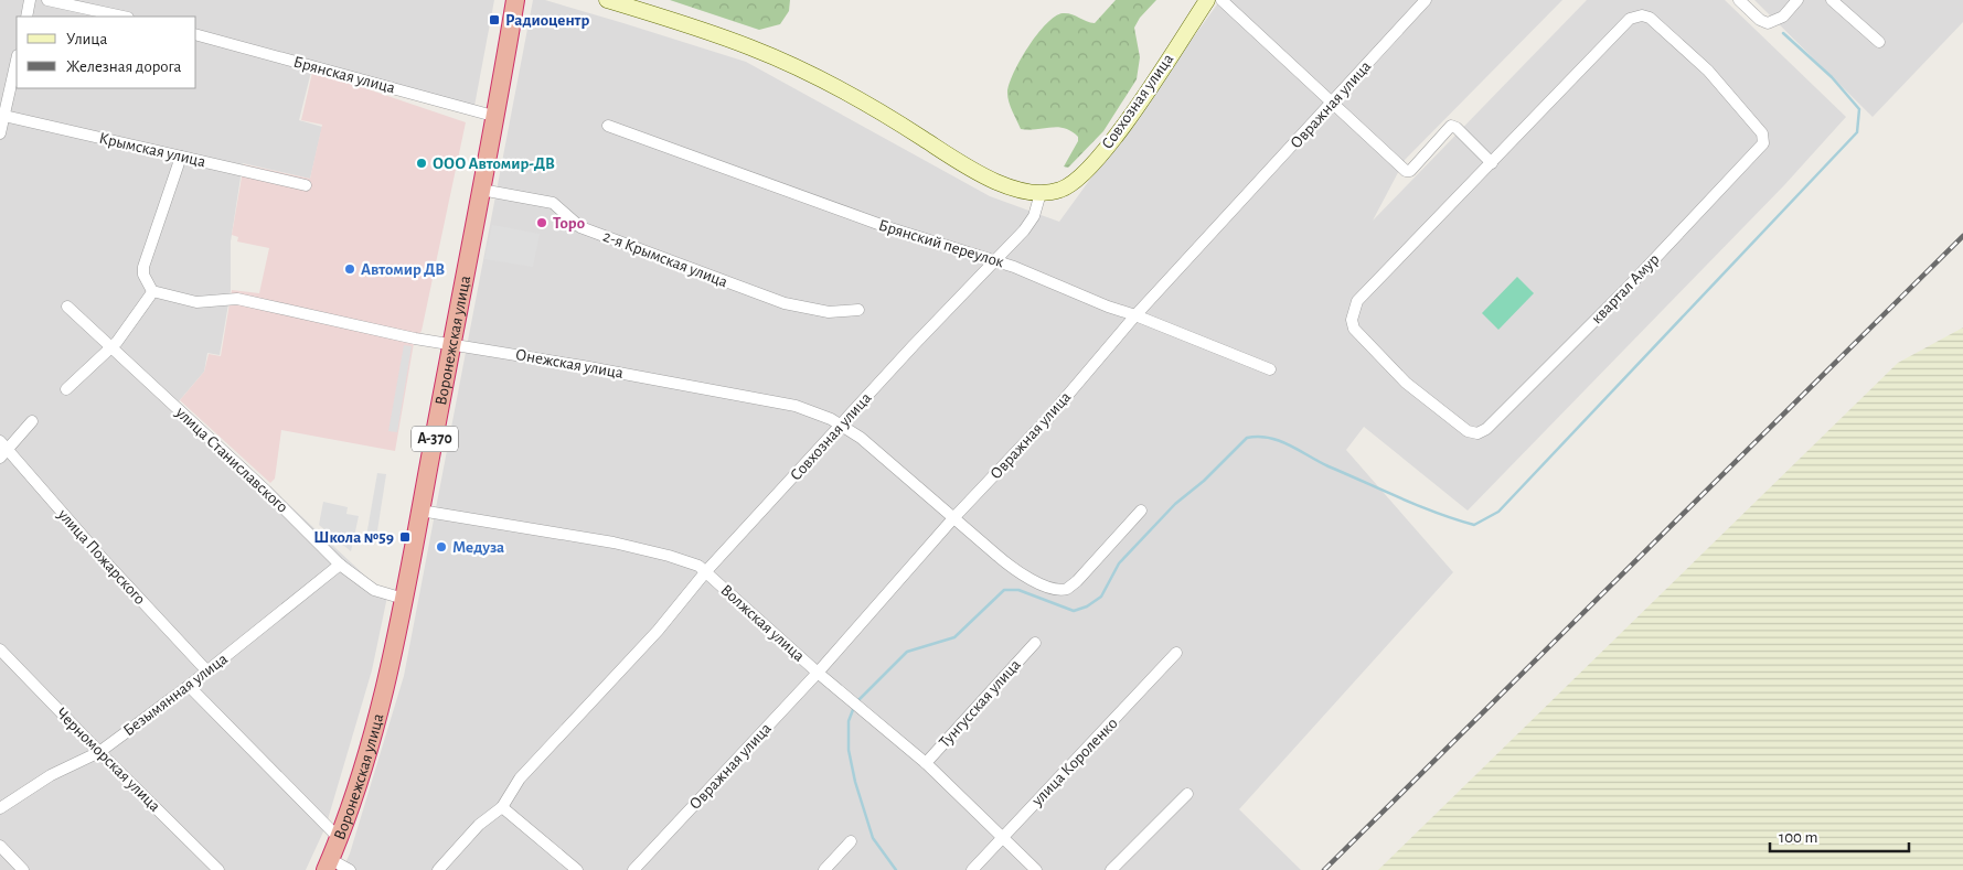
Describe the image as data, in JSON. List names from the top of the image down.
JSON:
{
  "streets": {
    "highway": ["Воронежская улица", "А-370"],
    "main road": ["Совхозная улица"],
    "street": [
      "Брянская улица",
      "Овражная улица",
      "Крымская улица",
      "Брянский переулок",
      "2-я Крымская улица",
      "квартал Амур",
      "Онежская улица",
      "улица Станиславского",
      "улица Пожарского",
      "Волжская улица",
      "Безымянная улица",
      "Тунгусская улица",
      "Черноморская улица",
      "улица Короленко"
    ]
  },
  "crossings": [
    ["Брянская улица", "Воронежская улица"],
    ["Совхозная улица", "Брянский переулок"],
    ["Совхозная улица", "Онежская улица"],
    ["Совхозная улица", "Волжская улица"],
    ["Овражная улица", "Брянский переулок"],
    ["Овражная улица", "Онежская улица"],
    ["Овражная улица", "Волжская улица"],
    ["2-я Крымская улица", "Воронежская улица"],
    ["Воронежская улица", "Онежская улица"],
    ["Воронежская улица", "улица Станиславского"],
    ["Воронежская улица", "Волжская улица"],
    ["улица Станиславского", "Безымянная улица"],
    ["улица Пожарского", "Безымянная улица"],
    ["Волжская улица", "Тунгусская улица"],
    ["Волжская улица", "улица Короленко"],
    ["Безымянная улица", "Черноморская улица"]
  ],
  "places": {
    "transit": ["Радиоцентр", "Школа №59"],
    "other": [
      "ООО Автомир-ДВ",
      "Торо",
      "Автомир ДВ",
      "Медуза"
    ]
  },
  "legend": ["Улица", "Железная дорога"],
  "scale_bar": "100 m"
}
